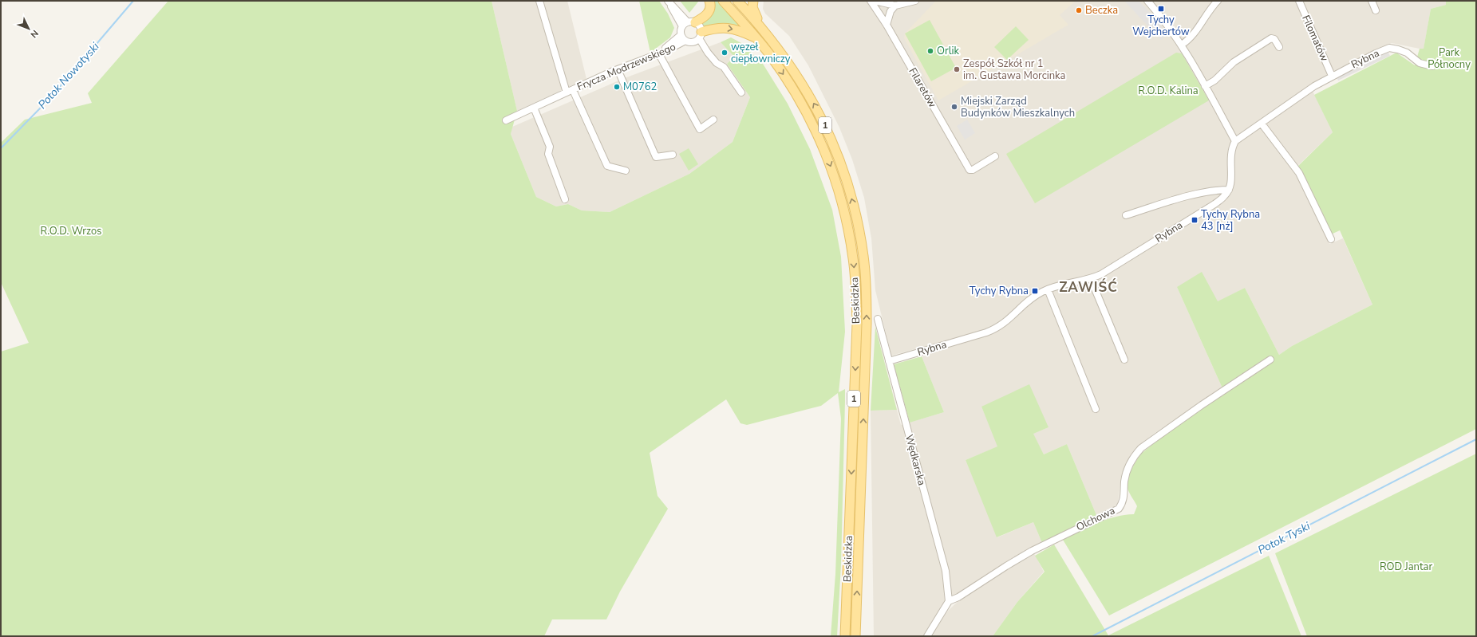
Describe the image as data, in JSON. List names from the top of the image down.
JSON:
{
  "streets": {
    "main road": ["1", "Beskidzka"],
    "street": [
      "Filomatów",
      "Rybna",
      "Frycza Modrzewskiego",
      "Filaretów",
      "Wędkarska",
      "Olchowa"
    ]
  },
  "crossings": [
    ["Filomatów", "Rybna"],
    ["Rybna", "Wędkarska"],
    ["Wędkarska", "Olchowa"]
  ],
  "districts": ["ZAWIŚĆ"],
  "water": ["Potok Nowotyski", "Potok Tyski"],
  "parks": [
    "Park Północny",
    "R.O.D. Kalina",
    "R.O.D. Wrzos",
    "ROD Jantar"
  ],
  "places": {
    "transit": ["Tychy Wejchertów", "Tychy Rybna 43 [nż]", "Tychy Rybna"],
    "other": [
      "Beczka",
      "Orlik",
      "węzeł ciepłowniczy",
      "Zespół Szkół nr 1 im. Gustawa Morcinka",
      "M0762",
      "Miejski Zarząd Budynków Mieszkalnych"
    ]
  },
  "north": "bottom right"
}
